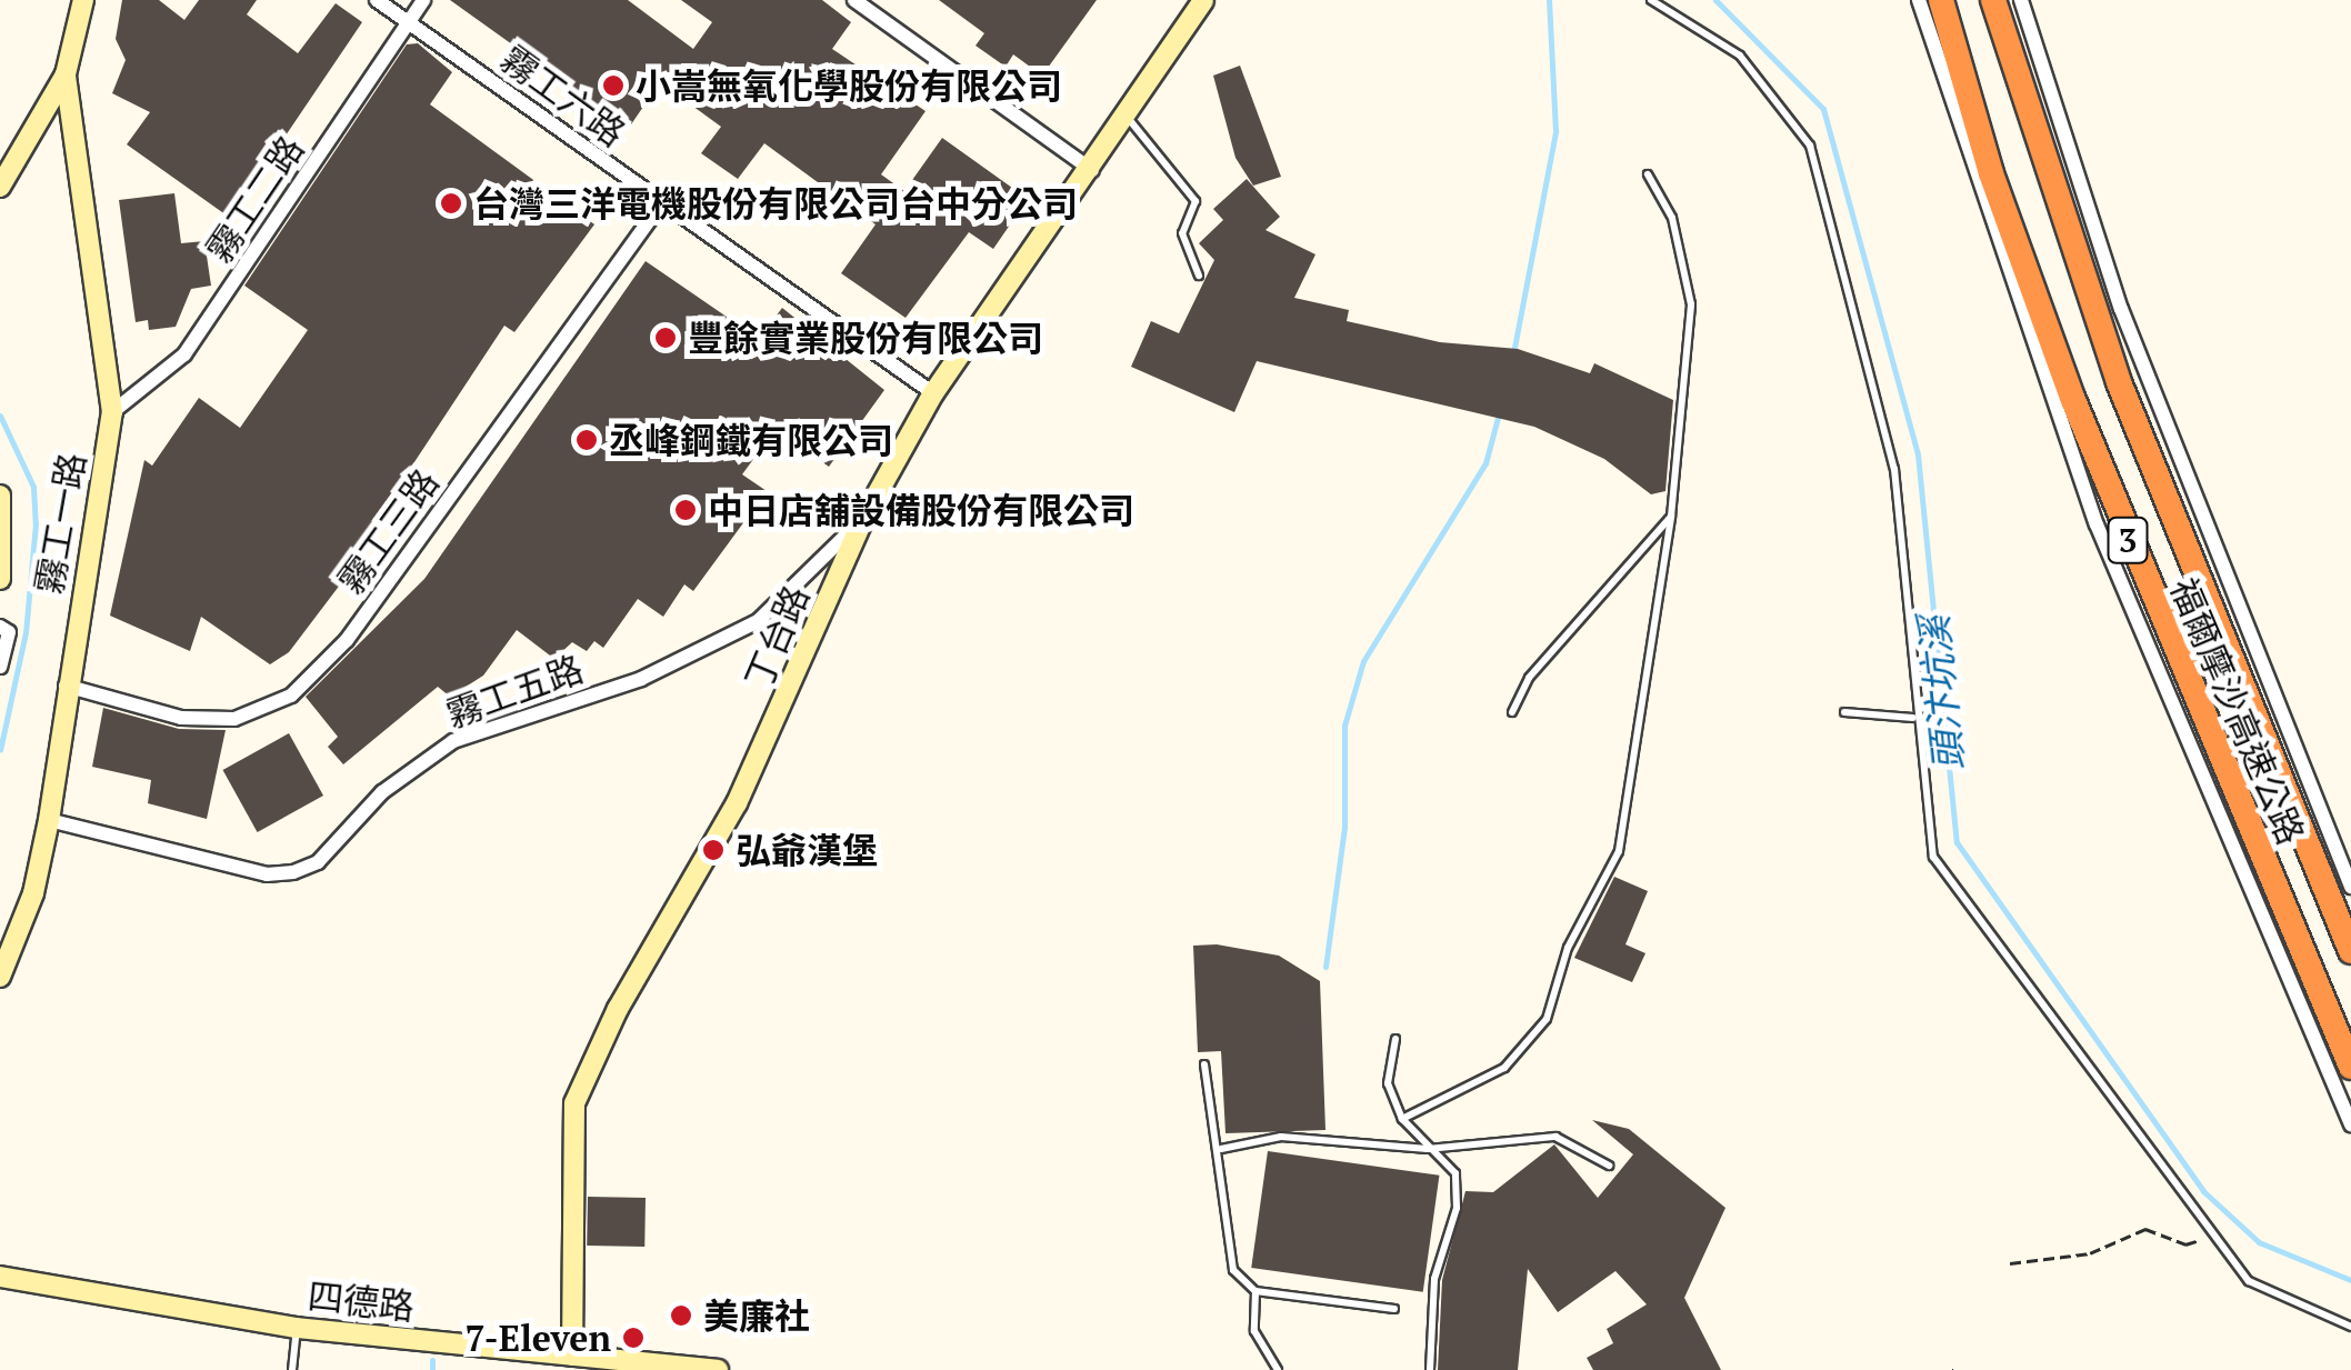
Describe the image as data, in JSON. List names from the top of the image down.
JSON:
{
  "streets": {
    "highway": ["3", "福爾摩沙高速公路"],
    "street": [
      "霧工六路",
      "霧工二路",
      "霧工一路",
      "霧工三路",
      "丁台路",
      "霧工五路",
      "四德路"
    ]
  },
  "crossings": [
    ["霧工六路", "霧工二路"],
    ["霧工六路", "霧工三路"],
    ["霧工六路", "丁台路"],
    ["霧工二路", "霧工一路"],
    ["霧工一路", "霧工三路"],
    ["霧工一路", "霧工五路"],
    ["丁台路", "霧工五路"],
    ["丁台路", "四德路"]
  ],
  "water": ["頭汴坑溪"],
  "places": [
    "小嵩無氧化學股份有限公司",
    "台灣三洋電機股份有限公司台中分公司",
    "豐餘實業股份有限公司",
    "丞峰鋼鐵有限公司",
    "中日店舖設備股份有限公司",
    "弘爺漢堡",
    "美廉社",
    "7-Eleven"
  ]
}
